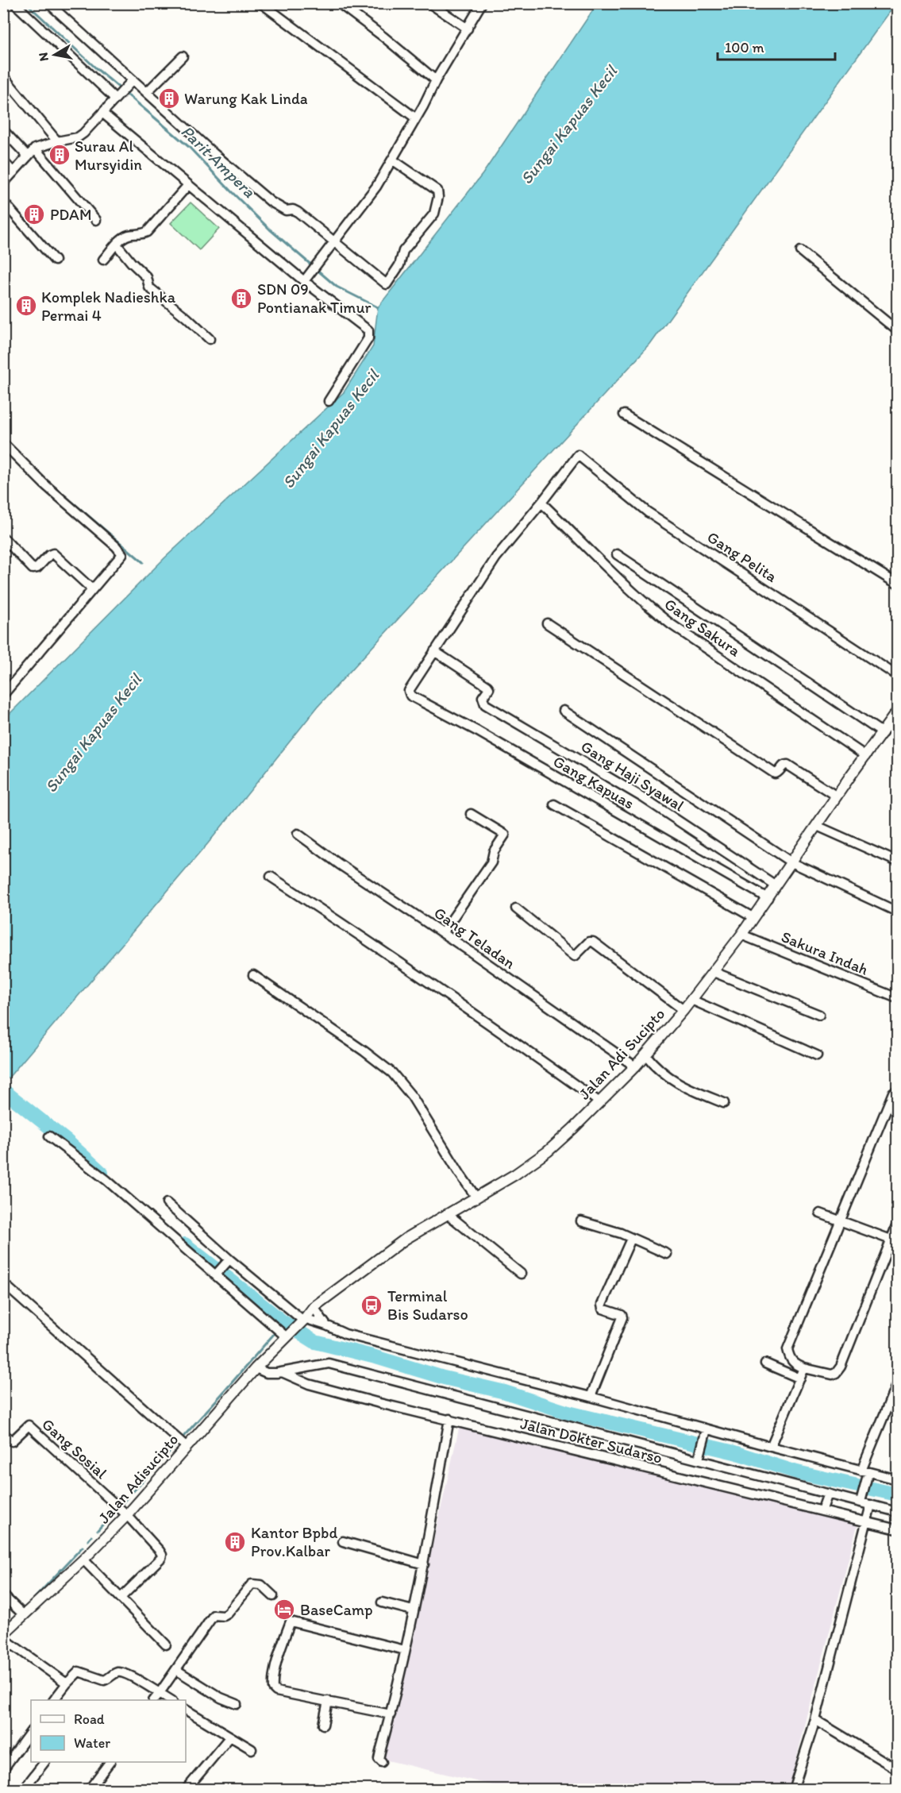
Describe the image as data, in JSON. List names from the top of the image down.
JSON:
{
  "streets": {
    "main road": ["Jalan Adi Sucipto", "Jalan Adisucipto"],
    "street": [
      "Gang Pelita",
      "Gang Sakura",
      "Gang Haji Syawal",
      "Gang Kapuas",
      "Gang Teladan",
      "Sakura Indah",
      "Jalan Dokter Sudarso",
      "Gang Sosial"
    ]
  },
  "crossings": [
    ["Gang Pelita", "Gang Sakura"],
    ["Gang Sakura", "Jalan Adi Sucipto"],
    ["Gang Haji Syawal", "Gang Kapuas"],
    ["Gang Haji Syawal", "Jalan Adi Sucipto"],
    ["Gang Kapuas", "Jalan Adi Sucipto"],
    ["Gang Teladan", "Jalan Adi Sucipto"],
    ["Sakura Indah", "Jalan Adi Sucipto"],
    ["Jalan Adi Sucipto", "Jalan Adisucipto"],
    ["Gang Sosial", "Jalan Adisucipto"]
  ],
  "water": ["Sungai Kapuas Kecil", "Parit Ampera"],
  "places": {
    "building": [
      "Warung Kak Linda",
      "Surau Al Mursyidin",
      "PDAM",
      "SDN 09 Pontianak Timur",
      "Komplek Nadieshka Permai 4",
      "Kantor Bpbd Prov.Kalbar"
    ],
    "bus stop": ["Terminal Bis Sudarso"],
    "hotel": ["BaseCamp"]
  },
  "legend": ["Road", "Water"],
  "scale_bar": "100 m",
  "north": "left"
}
